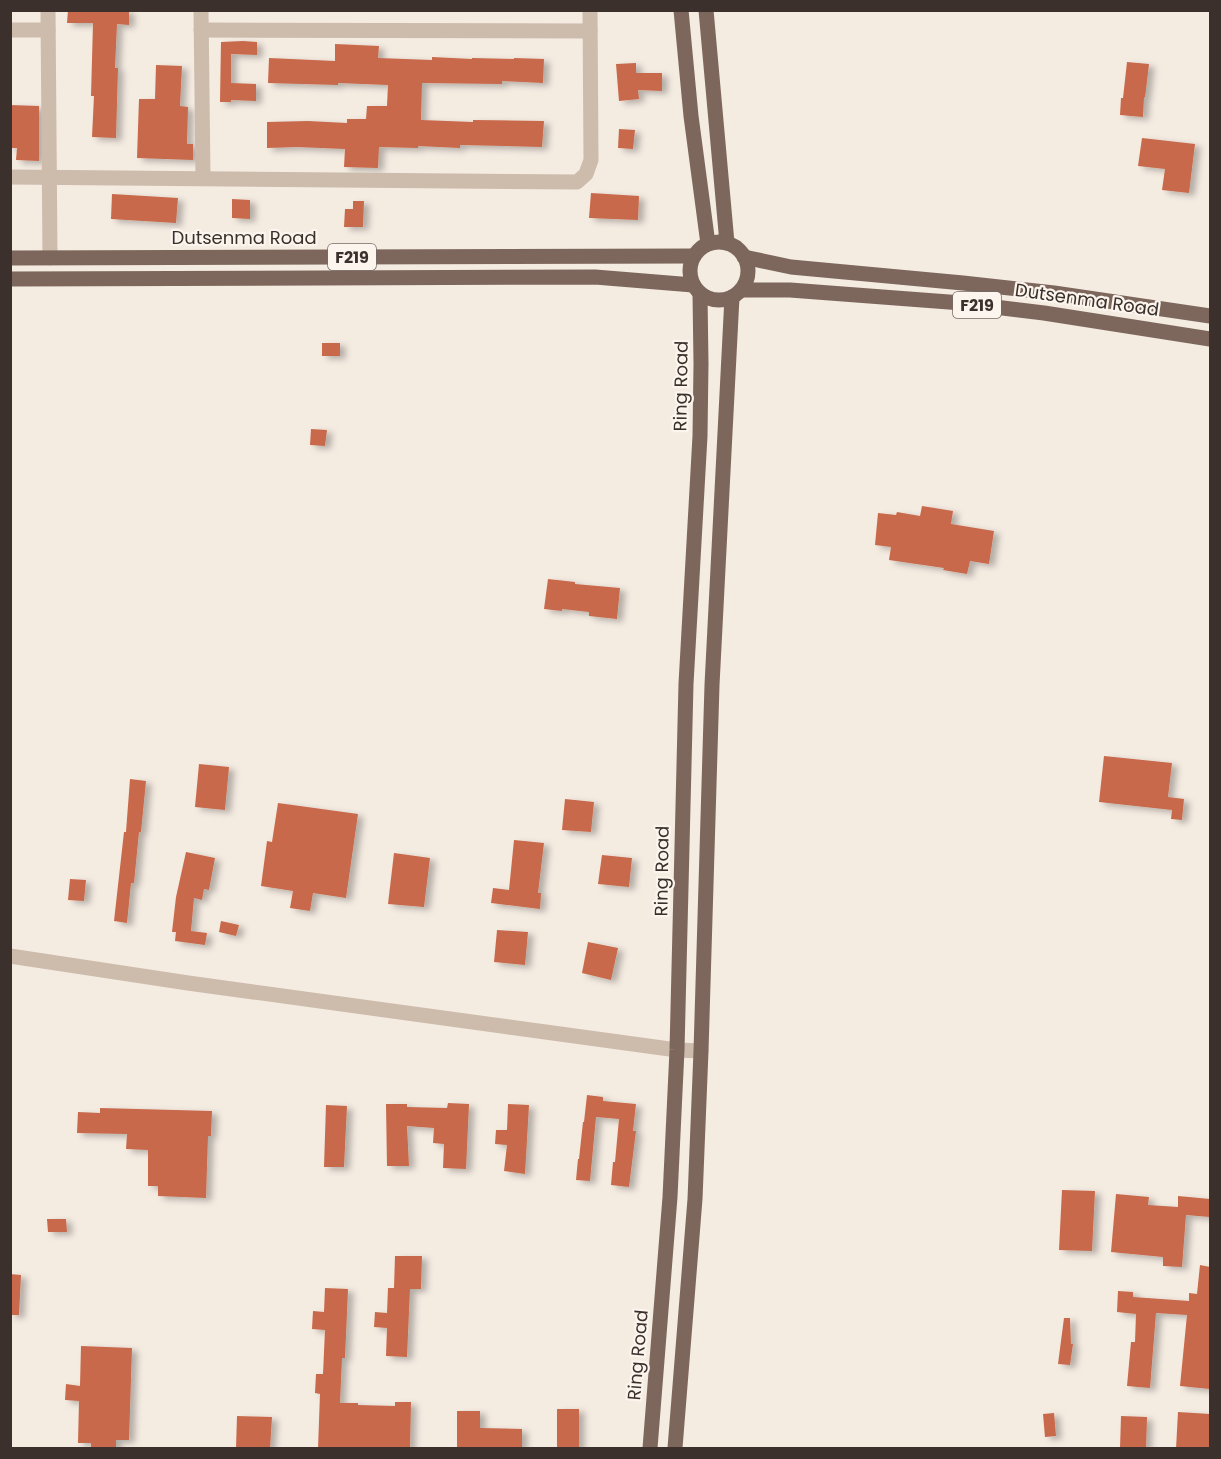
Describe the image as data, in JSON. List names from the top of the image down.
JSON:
{
  "streets": {
    "main road": ["Dutsenma Road", "F219", "Ring Road"]
  },
  "crossings": [
    ["Dutsenma Road", "F219"],
    ["Dutsenma Road", "Ring Road"],
    ["F219", "Ring Road"]
  ]
}
